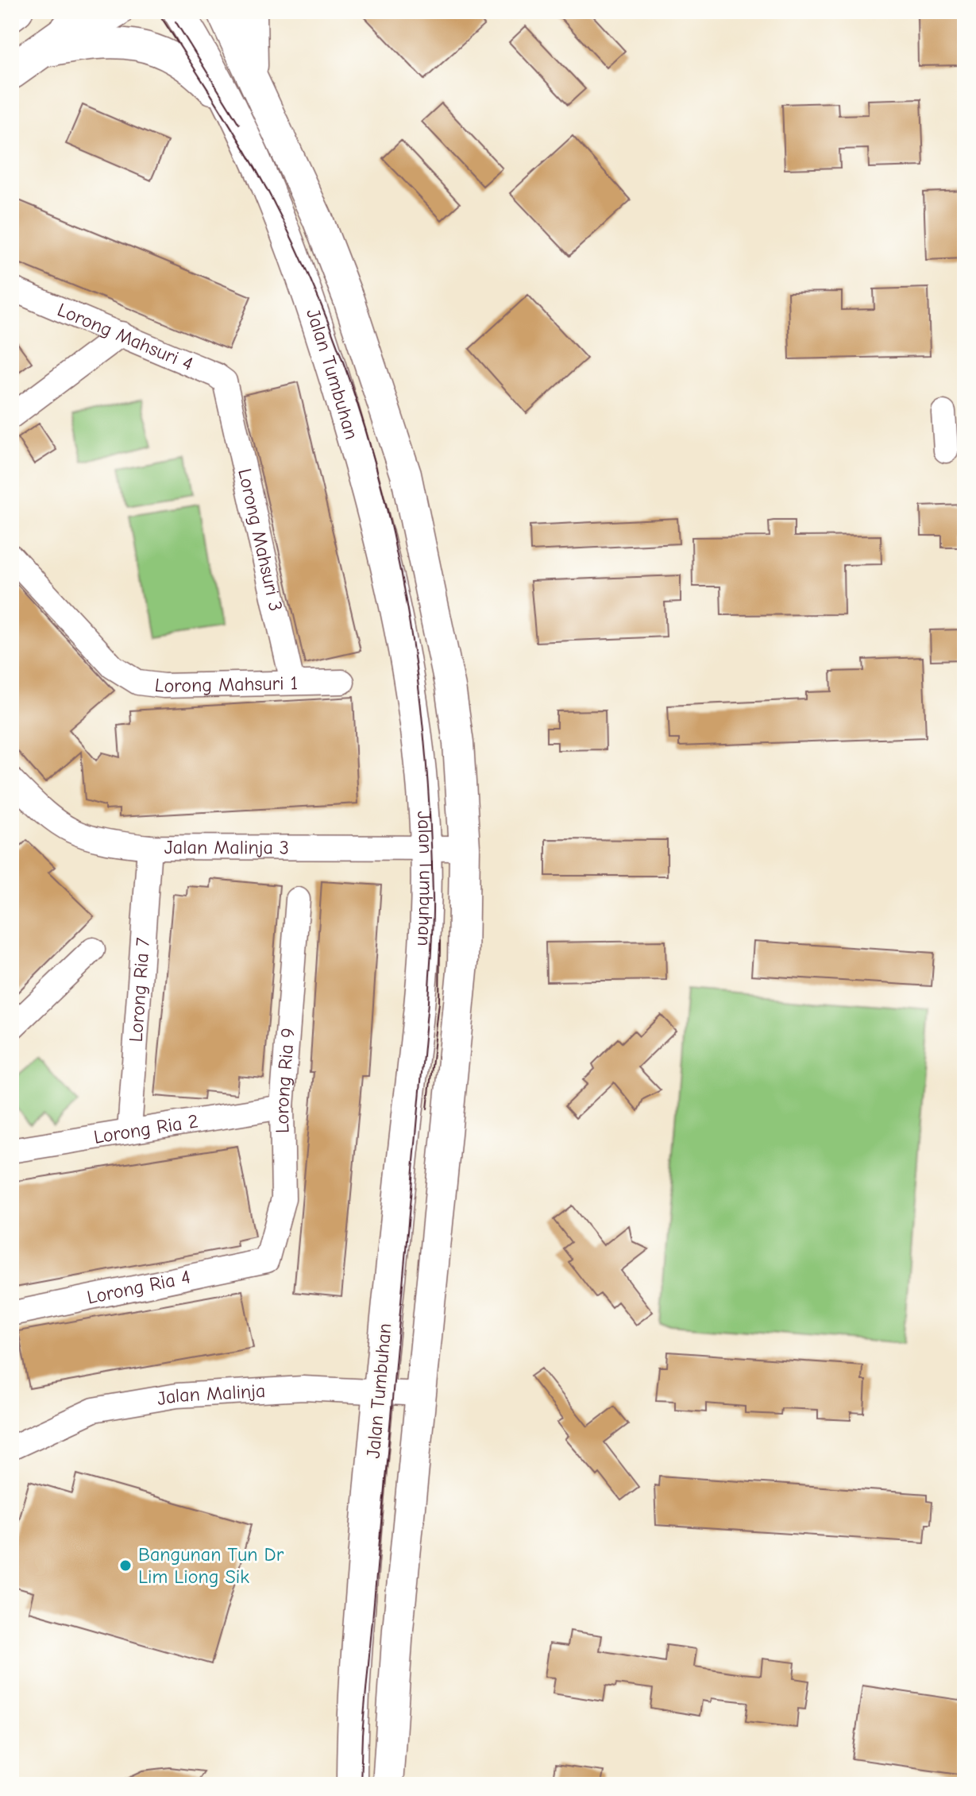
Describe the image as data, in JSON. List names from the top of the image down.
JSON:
{
  "streets": {
    "main road": ["Jalan Tumbuhan"],
    "street": [
      "Lorong Mahsuri 4",
      "Lorong Mahsuri 3",
      "Lorong Mahsuri 1",
      "Jalan Malinja 3",
      "Lorong Ria 7",
      "Lorong Ria 9",
      "Lorong Ria 2",
      "Lorong Ria 4",
      "Jalan Malinja"
    ]
  },
  "crossings": [
    ["Lorong Mahsuri 4", "Lorong Mahsuri 3"],
    ["Jalan Tumbuhan", "Jalan Malinja 3"],
    ["Jalan Tumbuhan", "Jalan Malinja"],
    ["Lorong Mahsuri 3", "Lorong Mahsuri 1"],
    ["Jalan Malinja 3", "Lorong Ria 7"],
    ["Lorong Ria 7", "Lorong Ria 2"],
    ["Lorong Ria 9", "Lorong Ria 2"],
    ["Lorong Ria 9", "Lorong Ria 4"]
  ],
  "places": ["Bangunan Tun Dr Lim Liong Sik"]
}
